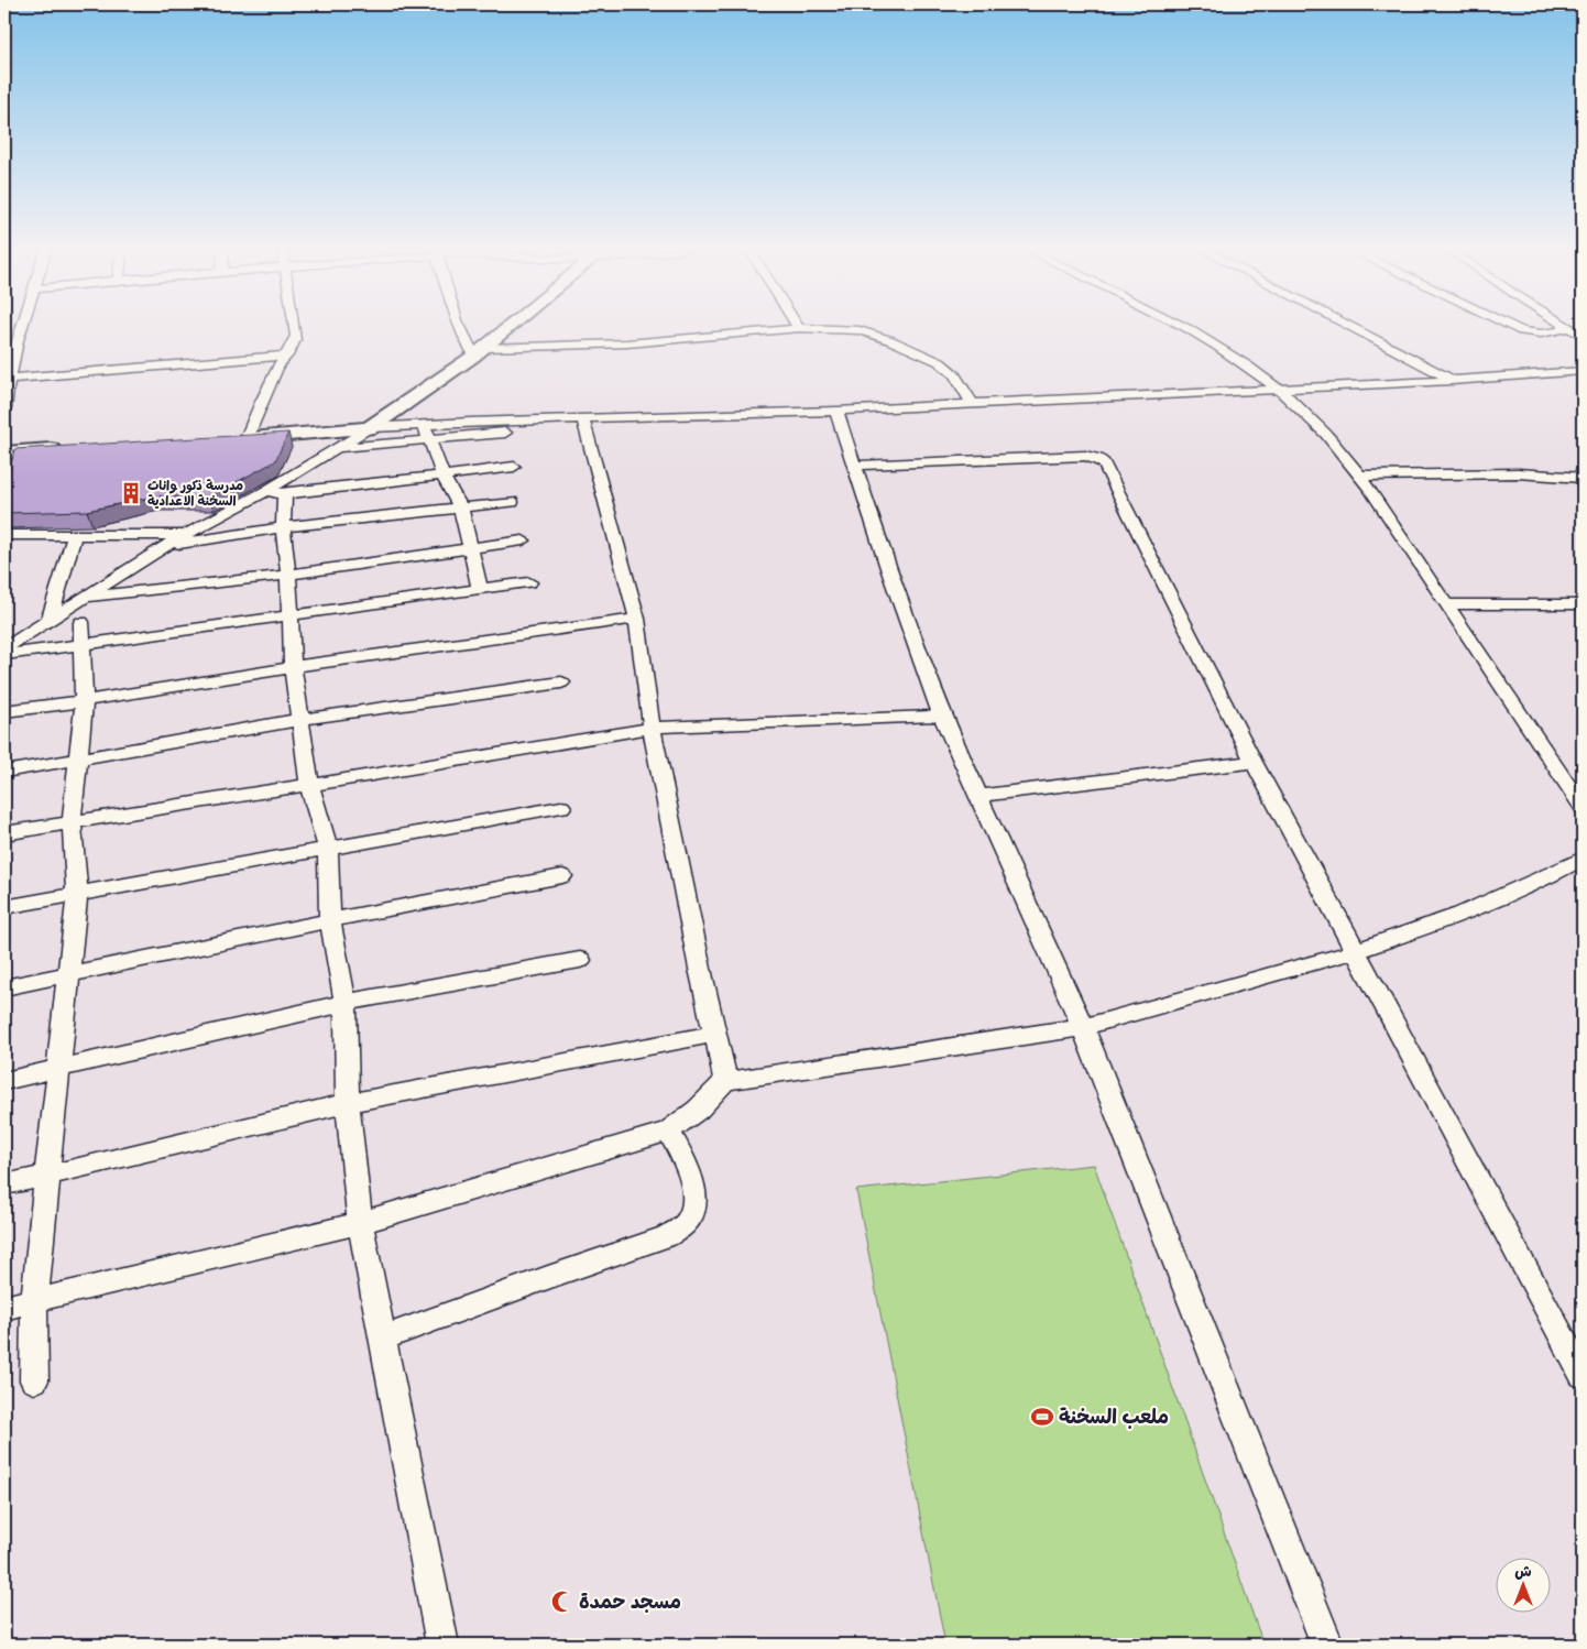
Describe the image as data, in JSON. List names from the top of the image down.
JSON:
{
  "places": {
    "building": ["مدرسة ذكور واناث السخنة الاعدادية"],
    "sports": ["ملعب السخنة"],
    "mosque": ["مسجد حمدة"]
  },
  "north": "top"
}
